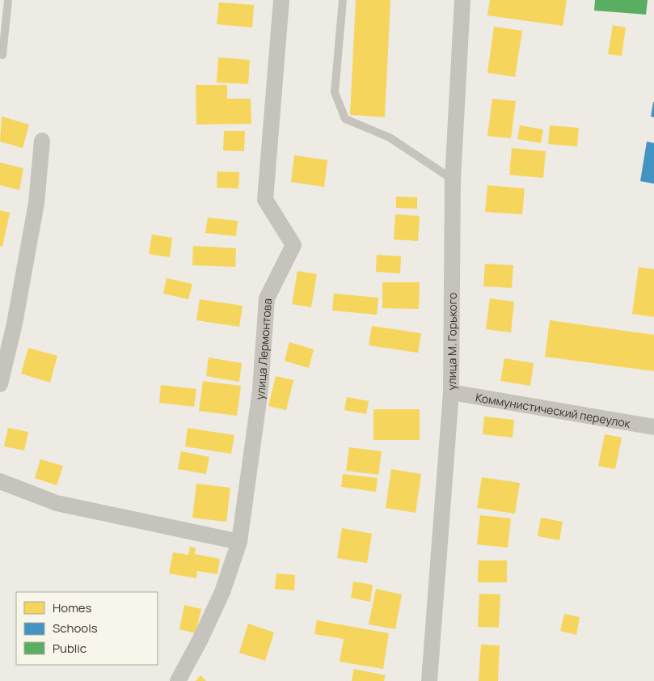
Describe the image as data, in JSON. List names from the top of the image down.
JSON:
{
  "streets": {
    "street": ["улица М. Горького", "улица Лермонтова", "Коммунистический переулок"]
  },
  "crossings": [
    ["улица М. Горького", "Коммунистический переулок"]
  ],
  "legend": ["Homes", "Schools", "Public"]
}
